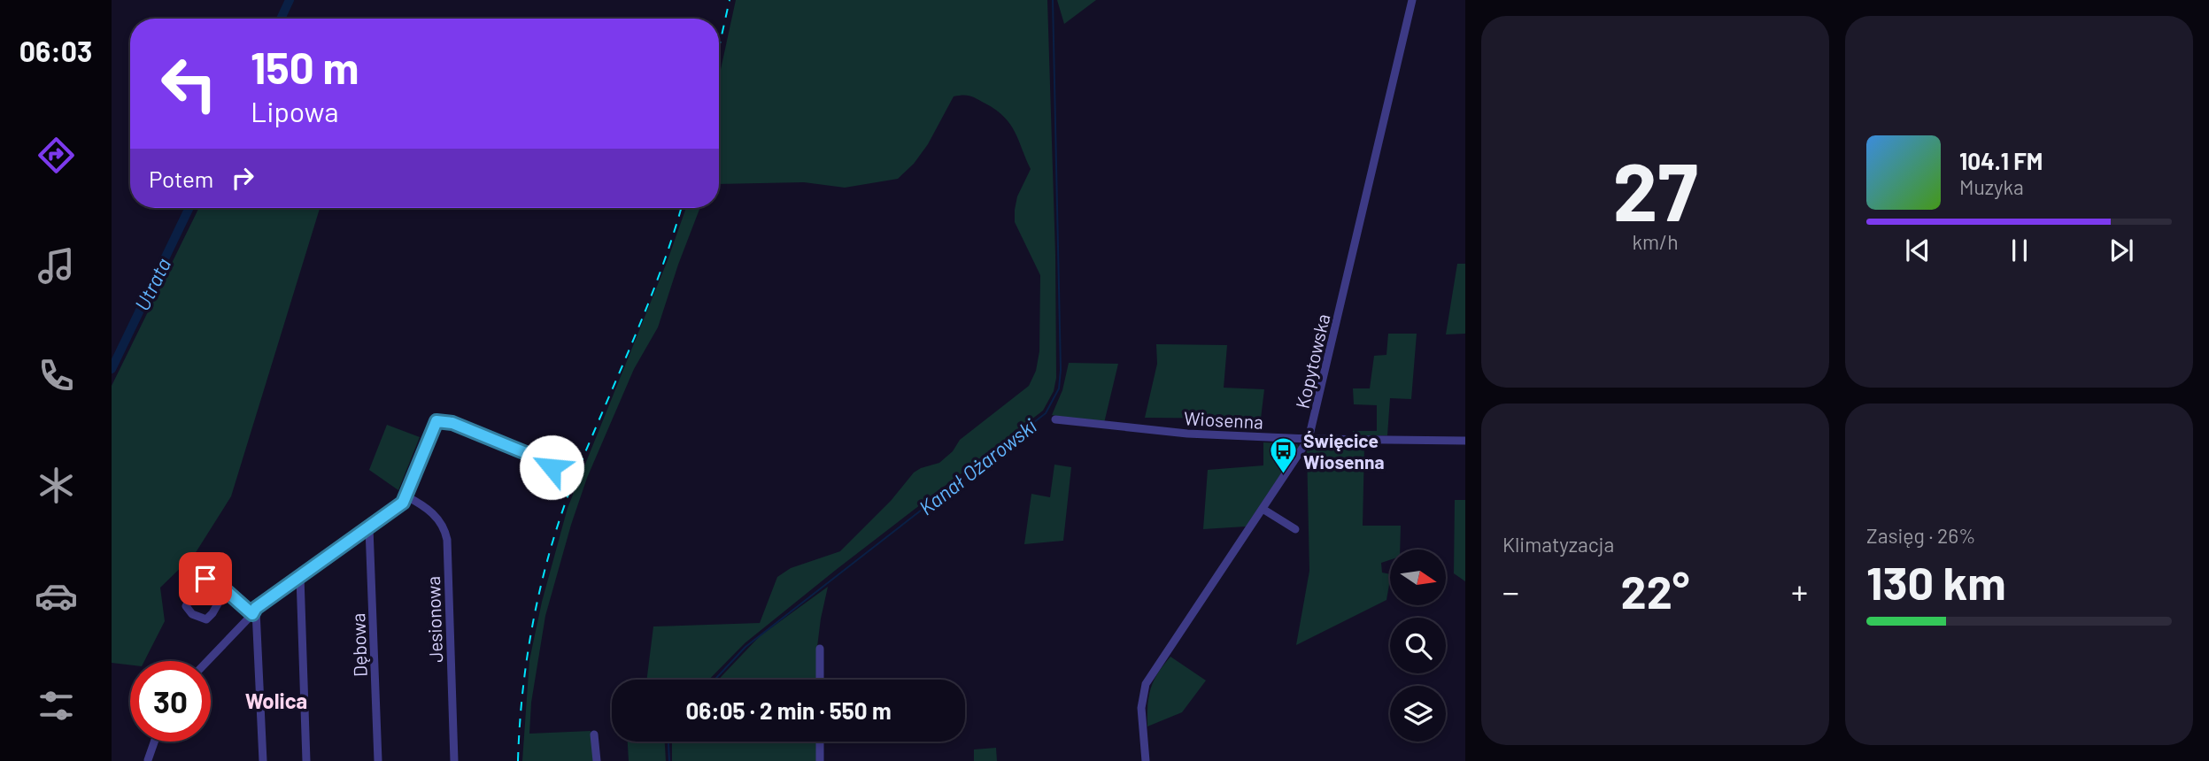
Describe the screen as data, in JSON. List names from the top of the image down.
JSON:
{
  "streets": {
    "street": [
      "Kopytowska",
      "Wiosenna",
      "Jesionowa",
      "Dębowa"
    ]
  },
  "crossings": [
    ["Kopytowska", "Wiosenna"]
  ],
  "districts": ["Wolica"],
  "water": ["Utrata", "Kanał Ożarowski"],
  "places": {
    "bus stop": ["Święcice Wiosenna"]
  },
  "north": "right",
  "page": {
    "tabs": "06:03",
    "tile": [
      ["27", "km/h"],
      "Klimatyzacja",
      ["Zasięg · 26%", "130 km"]
    ],
    "turn": ["150 m", "Lipowa"],
    "song": ["104.1 FM", "Muzyka"],
    "then": "Potem",
    "heat": ["−", "22°", "+"],
    "limit": "30",
    "trip": "06:05 · 2 min · 550 m"
  }
}
